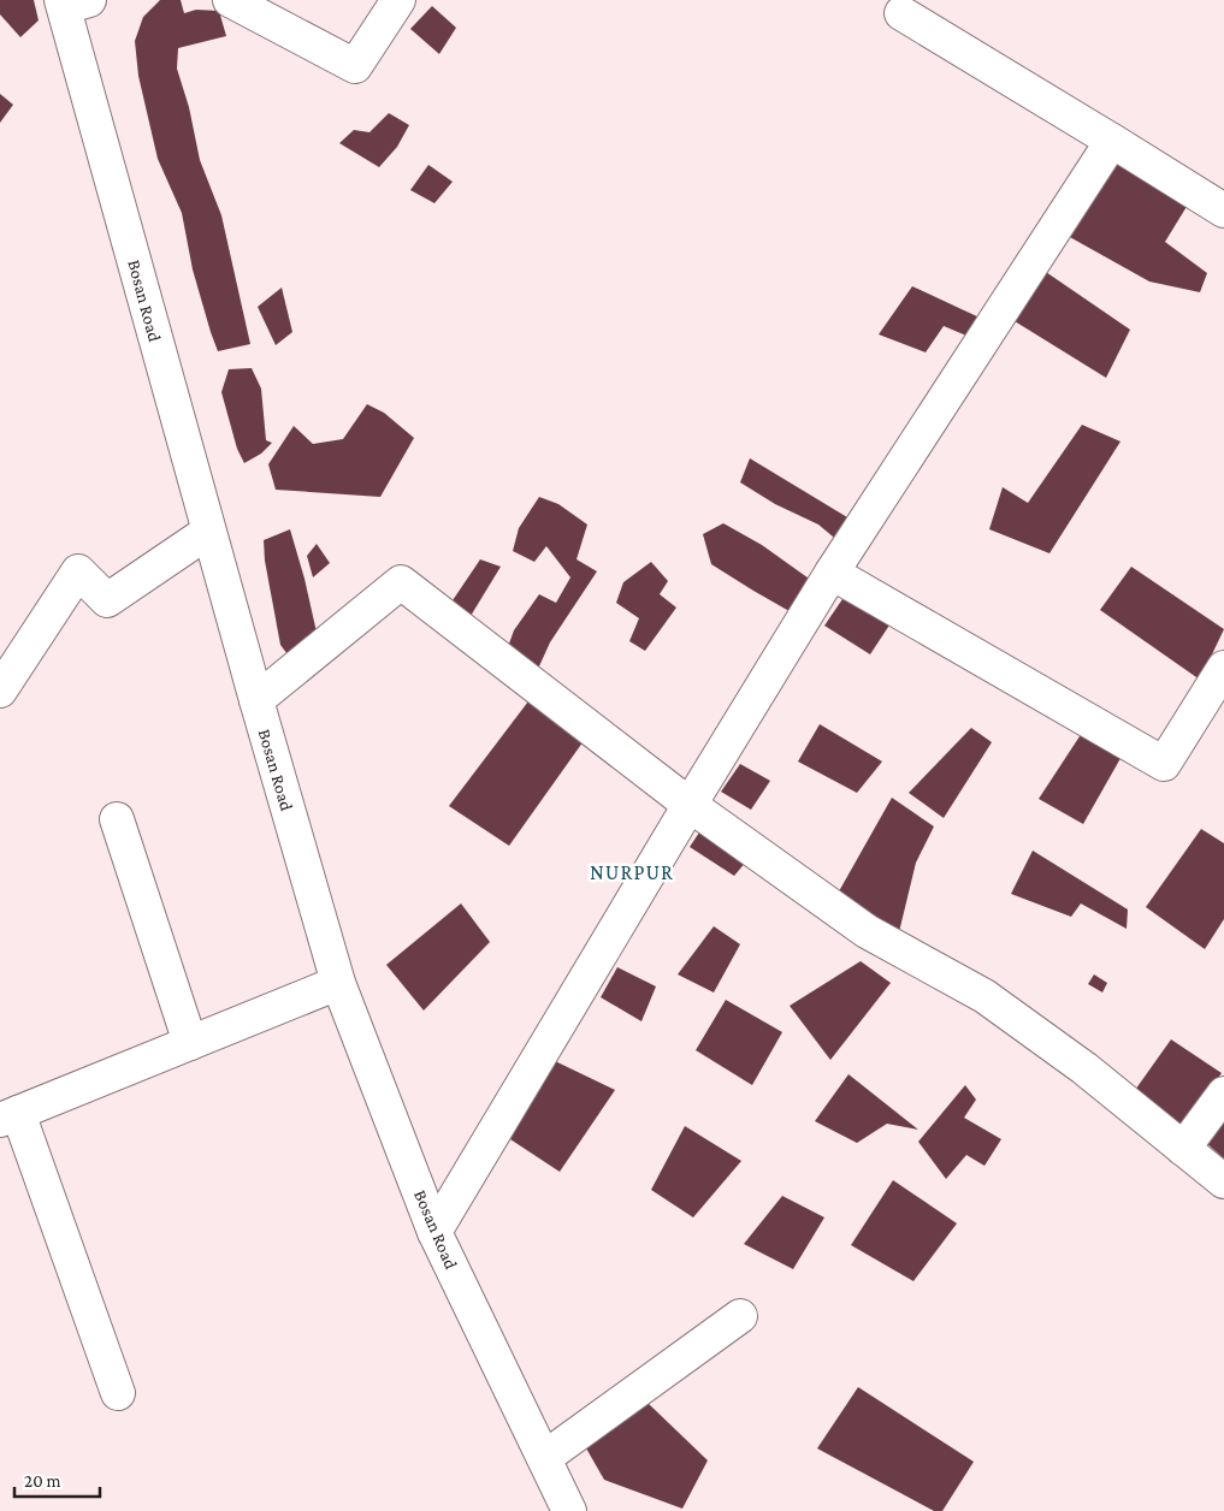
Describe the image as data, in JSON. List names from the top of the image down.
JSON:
{
  "streets": {
    "street": ["Bosan Road"]
  },
  "districts": ["NURPUR"],
  "scale_bar": "20 m"
}
